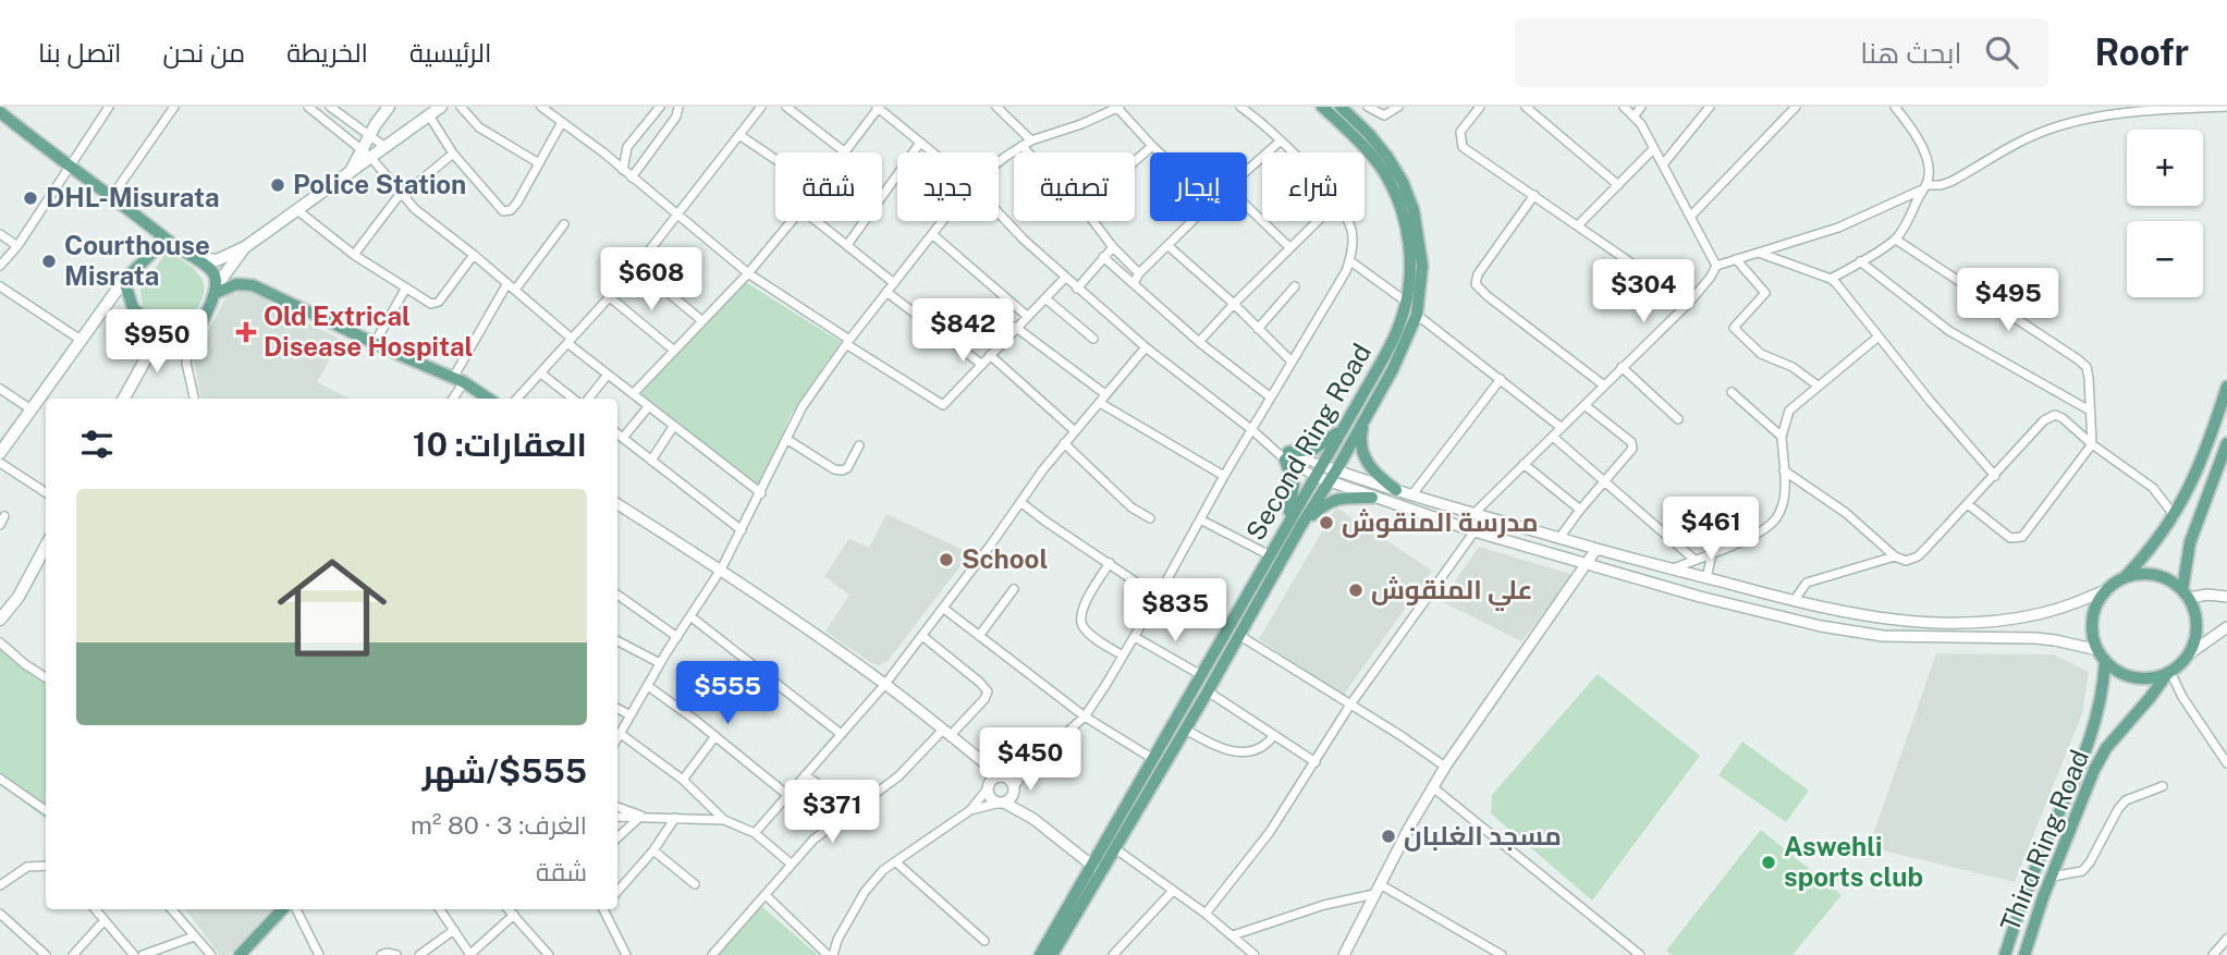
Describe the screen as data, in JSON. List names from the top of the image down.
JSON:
{
  "streets": {
    "main road": ["Second Ring Road", "Third Ring Road"]
  },
  "places": {
    "other": [
      "Police Station",
      "DHL-Misurata",
      "Courthouse Misrata",
      "مدرسة المنقوش",
      "School",
      "علي المنقوش",
      "مسجد الغلبان",
      "Aswehli sports club"
    ],
    "health": ["Old Extrical Disease Hospital"]
  },
  "page": {
    "header": "Roofr",
    "search": "ابحث هنا",
    "nav": [
      "الرئيسية",
      "الخريطة",
      "من نحن",
      "اتصل بنا"
    ],
    "map_buttons": ["+", "−"],
    "chip": [
      "شراء",
      "إيجار",
      "تصفية",
      "جديد",
      "شقة"
    ],
    "price": [
      "$608",
      "$304",
      "$495",
      "$842",
      "$950",
      "$461",
      "$835",
      "$555",
      "$450",
      "$371"
    ],
    "heading": "العقارات: 10",
    "list": [
      {
        "name": "$555/شهر",
        "note": "الغرف: 3 · 80 m² · شقة"
      }
    ]
  }
}
